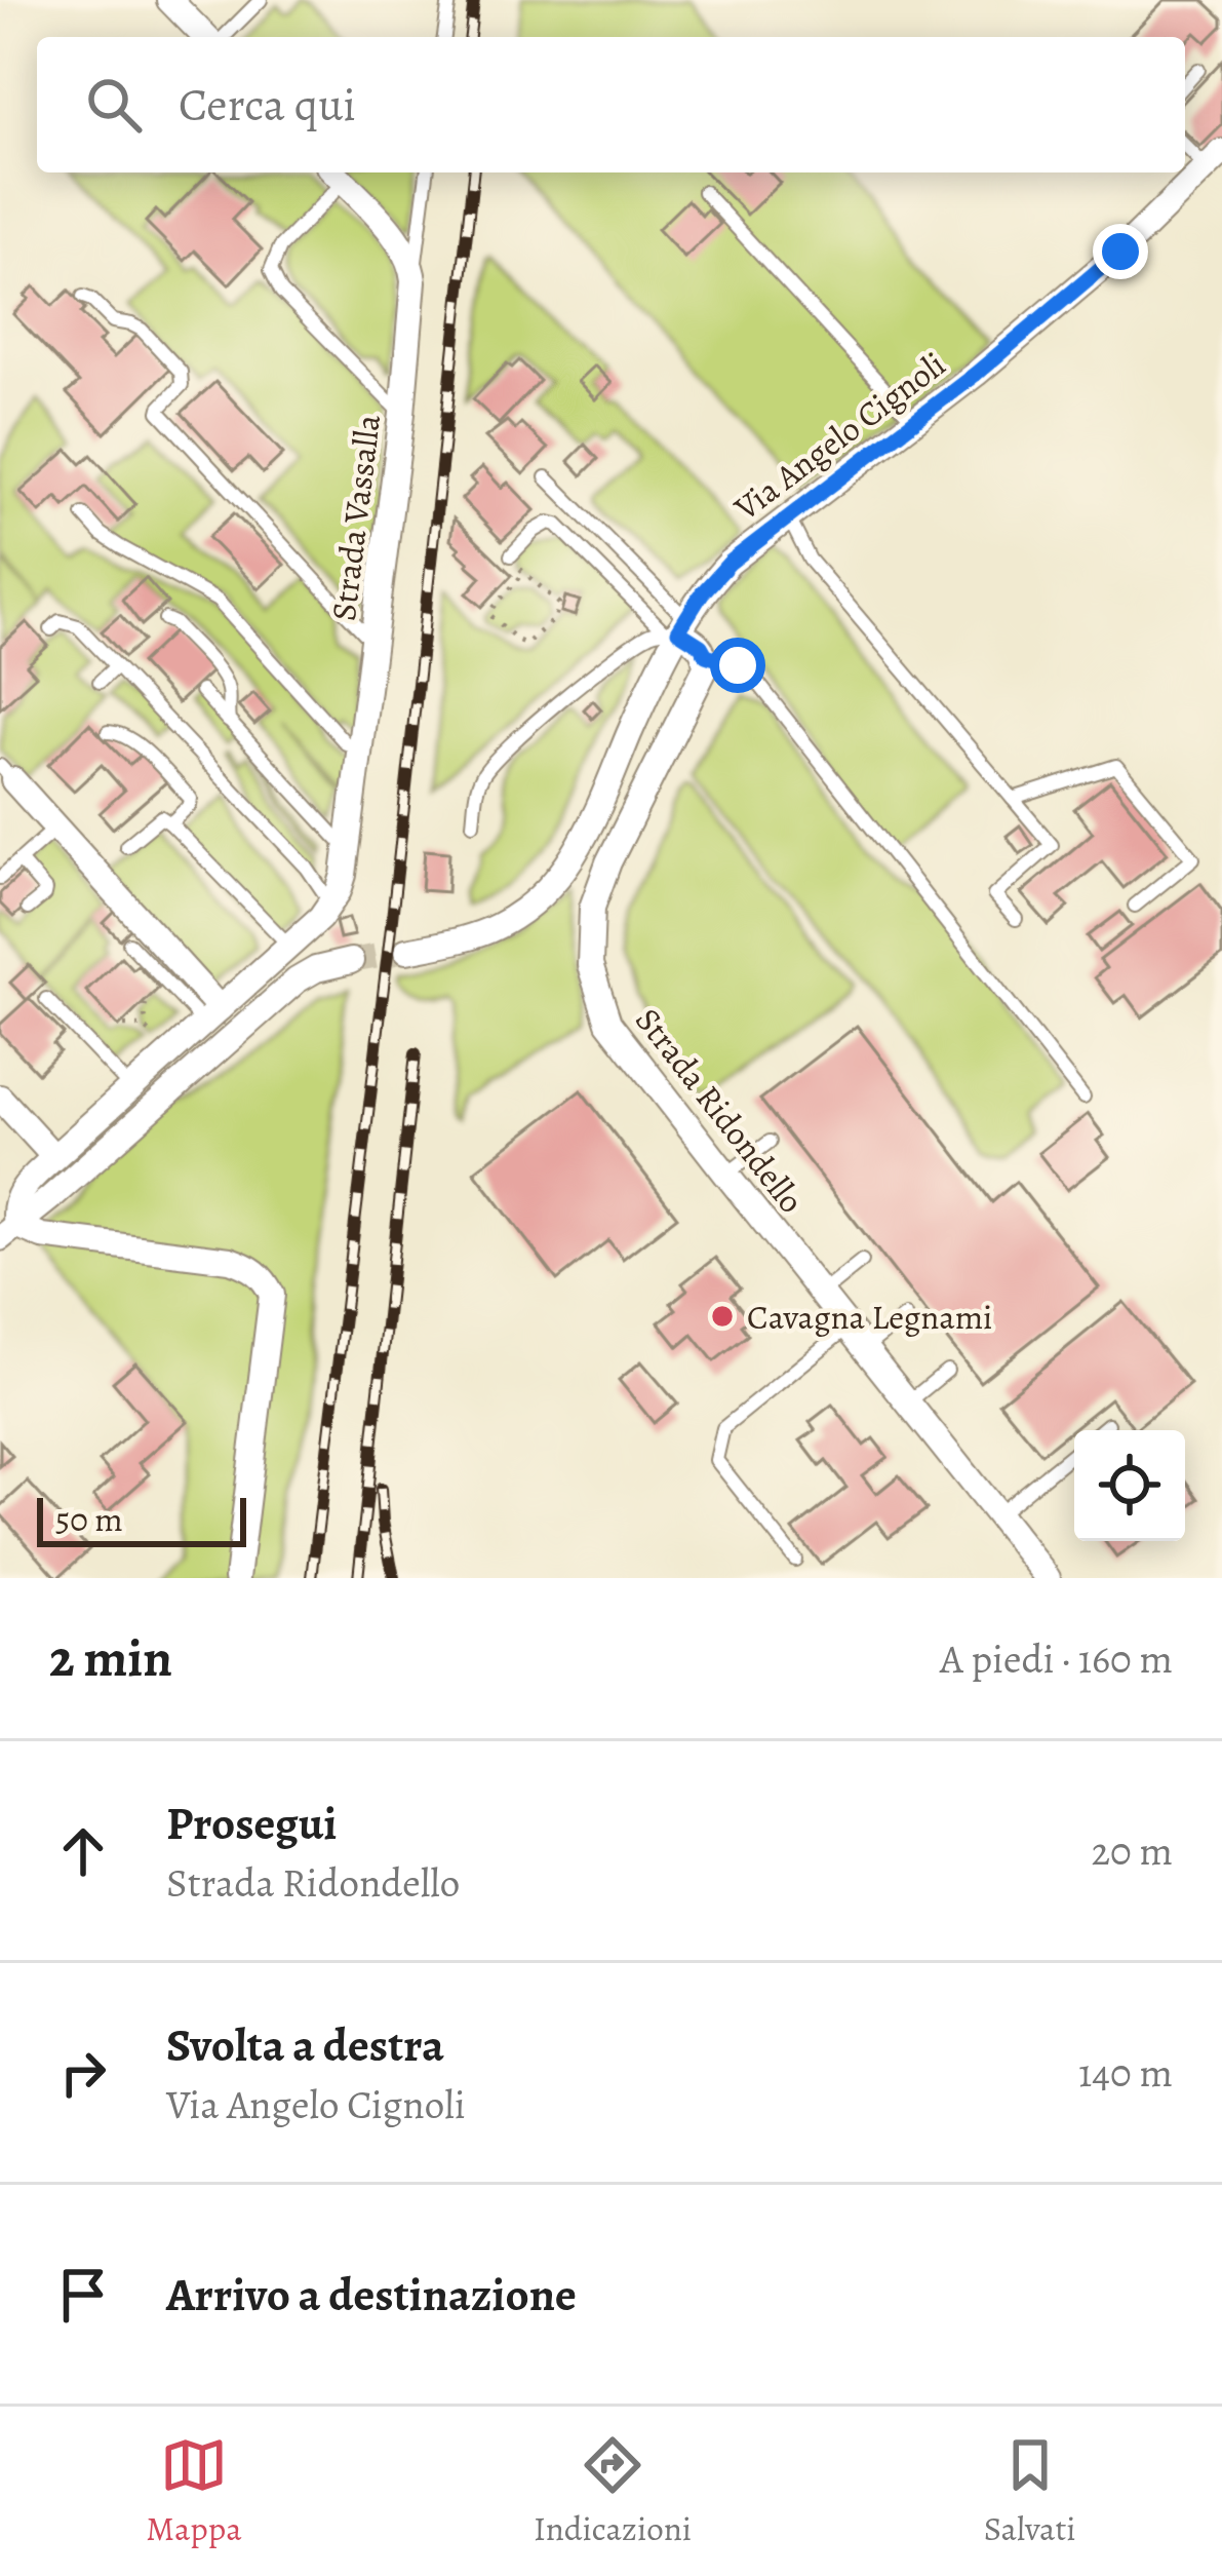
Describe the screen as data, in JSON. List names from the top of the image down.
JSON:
{
  "streets": {
    "street": ["Via Angelo Cignoli", "Strada Vassalla", "Strada Ridondello"]
  },
  "places": ["Cavagna Legnami"],
  "scale_bar": "50 m",
  "page": {
    "search": "Cerca qui",
    "scale": "50 m",
    "heading": ["2 min", "A piedi · 160 m"],
    "list": [
      ["Prosegui", "Strada Ridondello", "20 m"],
      ["Svolta a destra", "Via Angelo Cignoli", "140 m"],
      "Arrivo a destinazione"
    ],
    "nav": ["Mappa", "Indicazioni", "Salvati"]
  }
}
